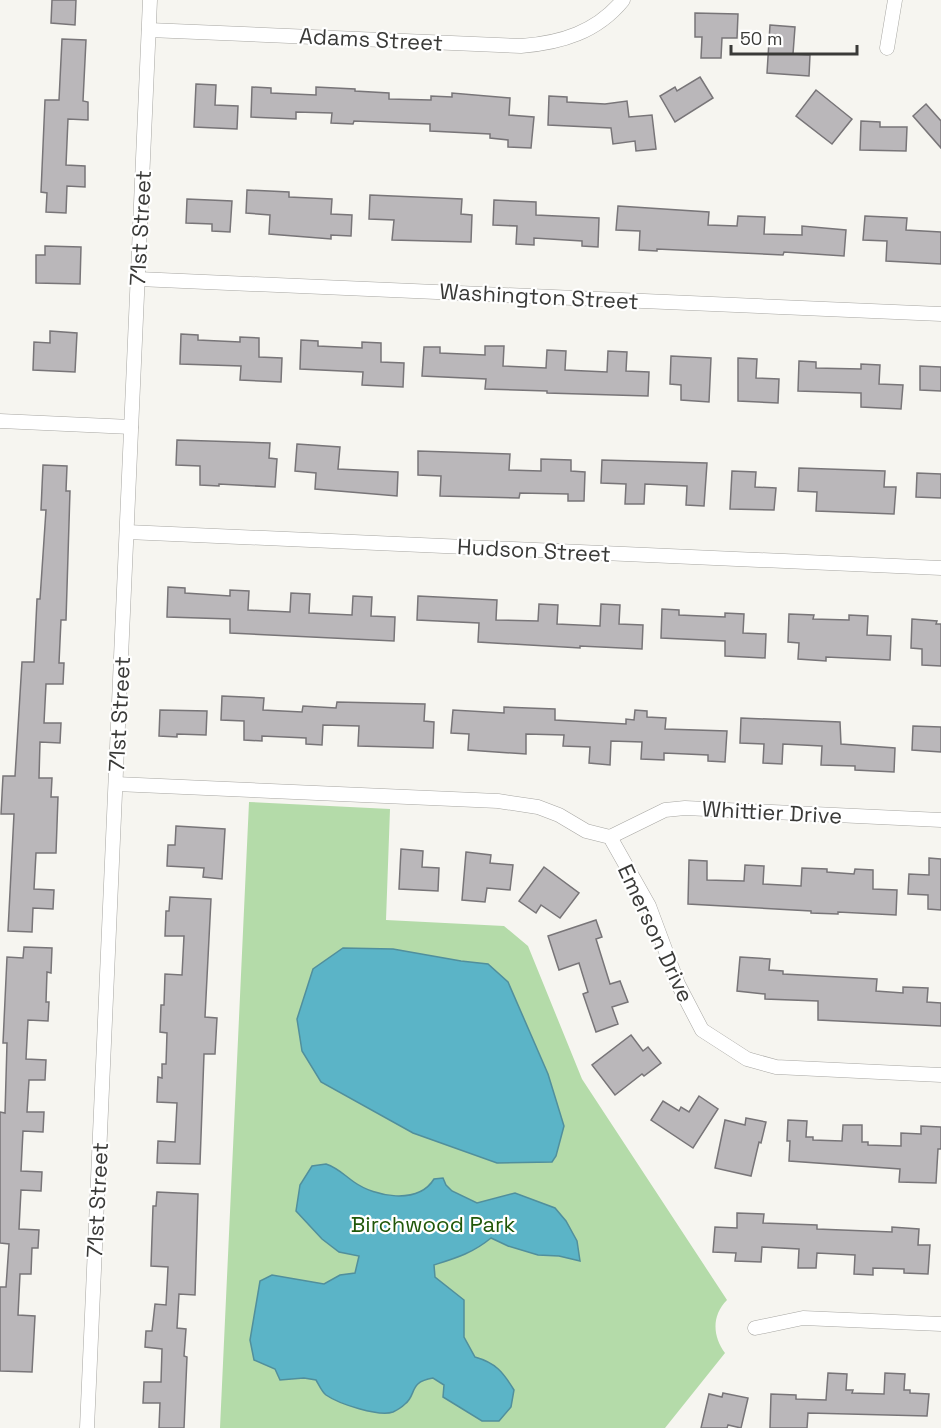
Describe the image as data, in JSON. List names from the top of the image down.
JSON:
{
  "streets": {
    "street": [
      "Adams Street",
      "71st Street",
      "Washington Street",
      "Hudson Street",
      "Whittier Drive",
      "Emerson Drive"
    ]
  },
  "crossings": [
    ["Adams Street", "71st Street"],
    ["71st Street", "Washington Street"],
    ["71st Street", "Hudson Street"],
    ["71st Street", "Emerson Drive"],
    ["Whittier Drive", "Emerson Drive"]
  ],
  "parks": ["Birchwood Park"],
  "scale_bar": "50 m"
}
